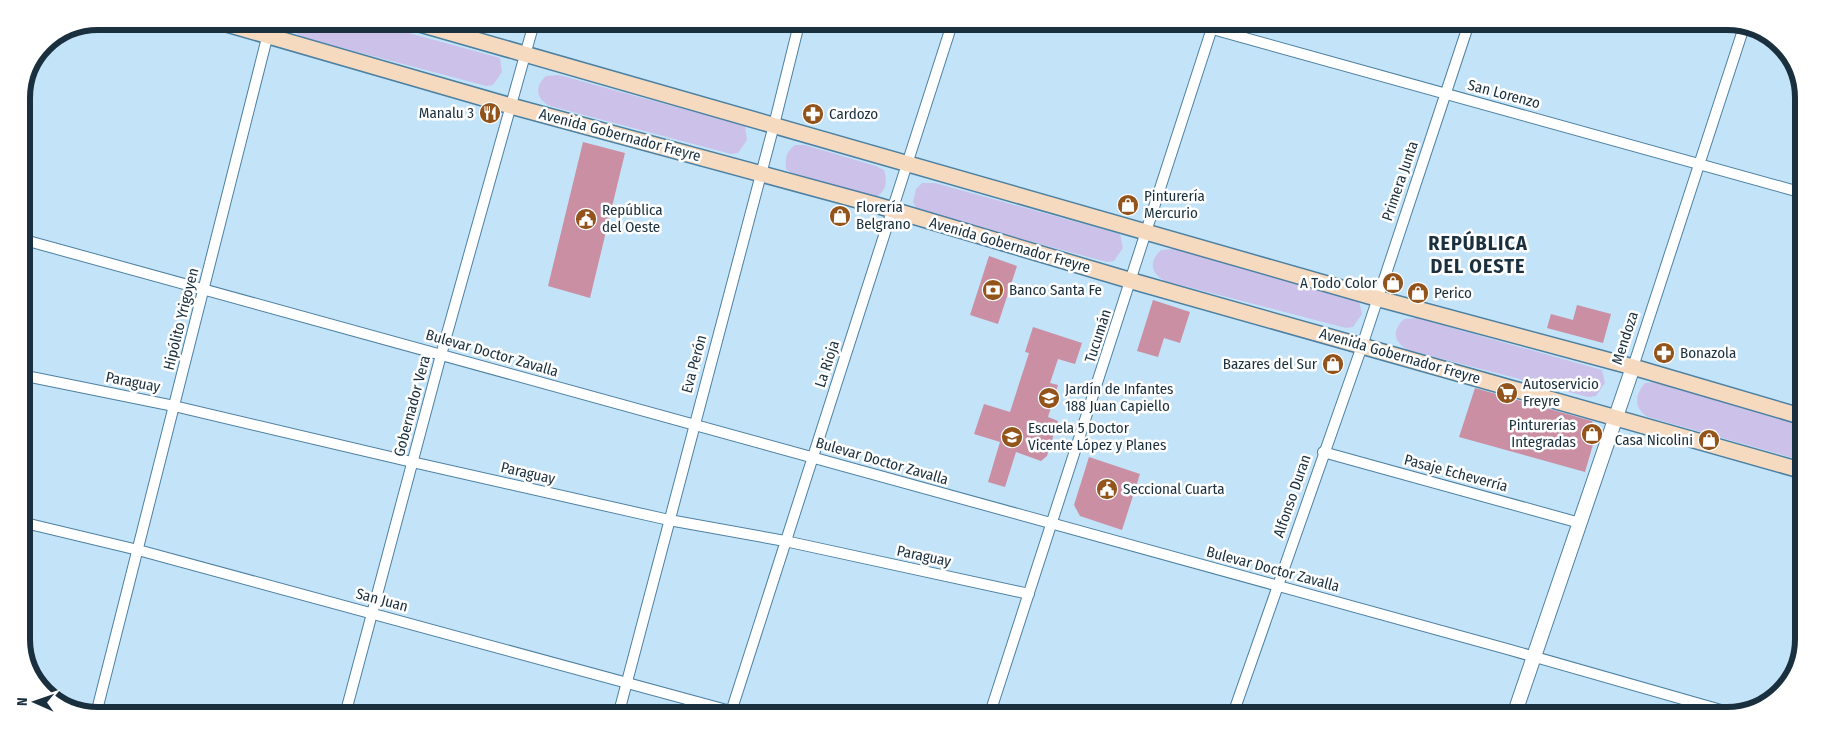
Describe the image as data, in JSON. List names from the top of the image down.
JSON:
{
  "streets": {
    "main road": ["Avenida Gobernador Freyre"],
    "street": [
      "San Lorenzo",
      "Primera Junta",
      "Hipólito Yrigoyen",
      "Tucumán",
      "Mendoza",
      "Bulevar Doctor Zavalla",
      "Eva Perón",
      "La Rioja",
      "Paraguay",
      "Gobernador Vera",
      "Pasaje Echeverría",
      "Alfonso Duran",
      "San Juan"
    ]
  },
  "crossings": [
    ["San Lorenzo", "Primera Junta"],
    ["San Lorenzo", "Mendoza"],
    ["Avenida Gobernador Freyre", "Primera Junta"],
    ["Avenida Gobernador Freyre", "Tucumán"],
    ["Avenida Gobernador Freyre", "Mendoza"],
    ["Avenida Gobernador Freyre", "Eva Perón"],
    ["Avenida Gobernador Freyre", "La Rioja"],
    ["Avenida Gobernador Freyre", "Gobernador Vera"],
    ["Avenida Gobernador Freyre", "Alfonso Duran"],
    ["Primera Junta", "Alfonso Duran"],
    ["Hipólito Yrigoyen", "Bulevar Doctor Zavalla"],
    ["Hipólito Yrigoyen", "Paraguay"],
    ["Hipólito Yrigoyen", "San Juan"],
    ["Tucumán", "Bulevar Doctor Zavalla"],
    ["Tucumán", "Paraguay"],
    ["Mendoza", "Bulevar Doctor Zavalla"],
    ["Mendoza", "Pasaje Echeverría"],
    ["Bulevar Doctor Zavalla", "Eva Perón"],
    ["Bulevar Doctor Zavalla", "La Rioja"],
    ["Bulevar Doctor Zavalla", "Gobernador Vera"],
    ["Bulevar Doctor Zavalla", "Alfonso Duran"],
    ["Eva Perón", "Paraguay"],
    ["Eva Perón", "San Juan"],
    ["La Rioja", "Paraguay"],
    ["Paraguay", "Gobernador Vera"],
    ["Gobernador Vera", "San Juan"],
    ["Pasaje Echeverría", "Alfonso Duran"]
  ],
  "districts": ["REPÚBLICA DEL OESTE"],
  "places": {
    "restaurant": ["Manalu 3"],
    "pharmacy": ["Cardozo", "Bonazola"],
    "shop": [
      "Pinturería Mercurio",
      "Florería Belgrano",
      "A Todo Color",
      "Perico",
      "Bazares del Sur",
      "Pinturerías Integradas",
      "Casa Nicolini"
    ],
    "public building": ["República del Oeste", "Seccional Cuarta"],
    "bank": ["Banco Santa Fe"],
    "supermarket": ["Autoservicio Freyre"],
    "school or university": ["Jardín de Infantes 188 Juan Capiello", "Escuela 5 Doctor Vicente López y Planes"]
  },
  "north": "left"
}
